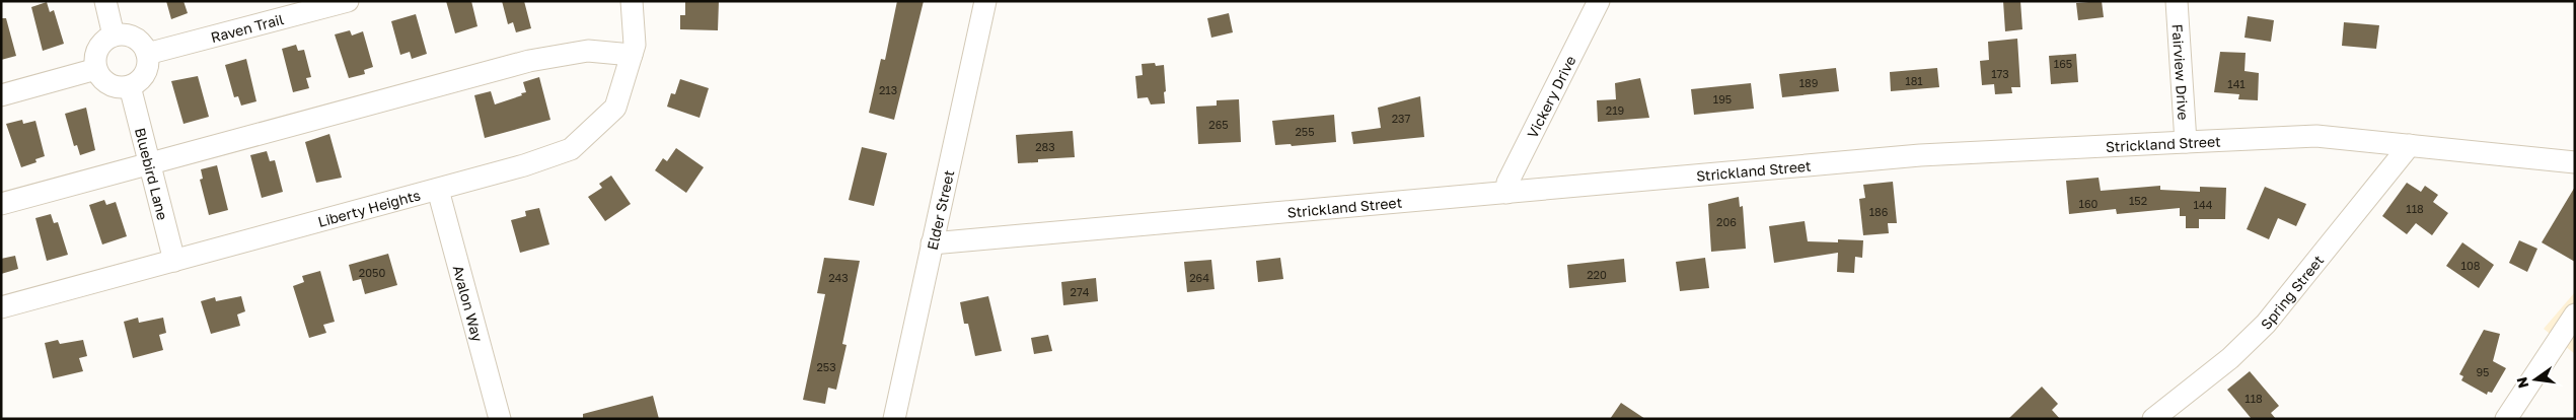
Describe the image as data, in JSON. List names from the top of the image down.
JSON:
{
  "streets": {
    "street": [
      "Raven Trail",
      "Fairview Drive",
      "Vickery Drive",
      "Strickland Street",
      "Bluebird Lane",
      "Liberty Heights",
      "Elder Street",
      "Spring Street",
      "Avalon Way"
    ]
  },
  "crossings": [
    ["Raven Trail", "Bluebird Lane"],
    ["Fairview Drive", "Strickland Street"],
    ["Vickery Drive", "Strickland Street"],
    ["Strickland Street", "Elder Street"],
    ["Strickland Street", "Spring Street"],
    ["Bluebird Lane", "Liberty Heights"],
    ["Liberty Heights", "Avalon Way"]
  ],
  "house_numbers": [
    "165",
    "173",
    "181",
    "189",
    "141",
    "213",
    "195",
    "219",
    "237",
    "265",
    "255",
    "283",
    "152",
    "160",
    "144",
    "118",
    "186",
    "206",
    "108",
    "2050",
    "220",
    "243",
    "264",
    "274",
    "253",
    "95",
    "118"
  ],
  "north": "left"
}
